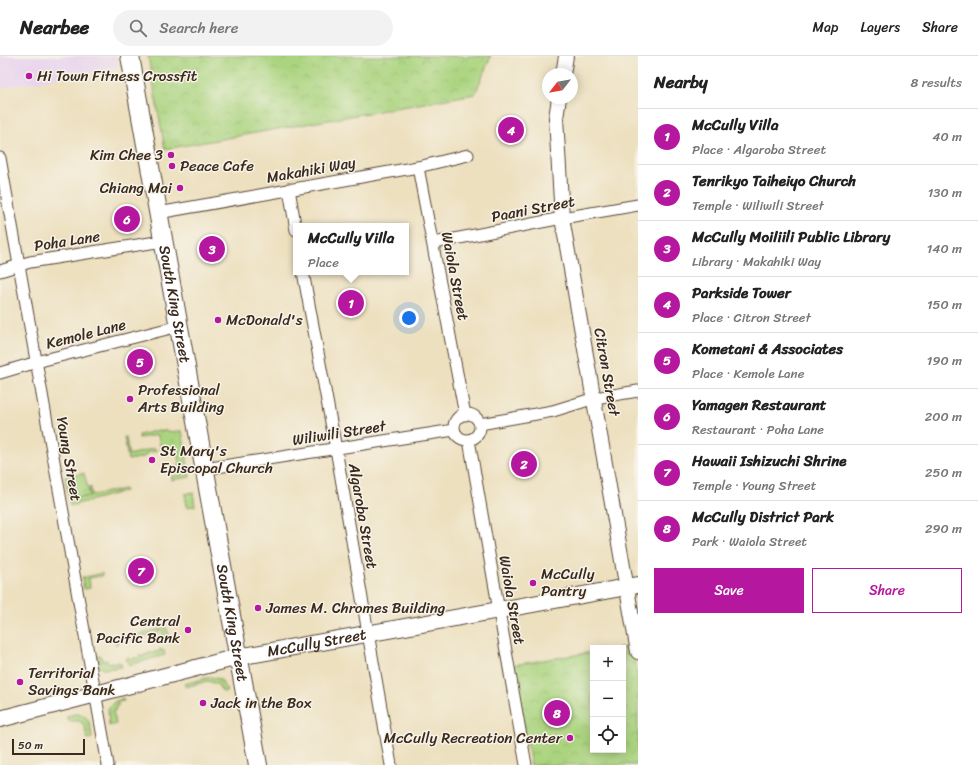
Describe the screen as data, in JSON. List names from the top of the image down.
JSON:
{
  "streets": {
    "main road": ["South King Street", "McCully Street"],
    "street": [
      "Makahiki Way",
      "Paani Street",
      "Poha Lane",
      "Waiola Street",
      "Kemole Lane",
      "Citron Street",
      "Wiliwili Street",
      "Young Street",
      "Algaroba Street"
    ]
  },
  "crossings": [
    ["Makahiki Way", "Waiola Street"],
    ["Makahiki Way", "South King Street"],
    ["Paani Street", "Waiola Street"],
    ["Paani Street", "Citron Street"],
    ["Poha Lane", "South King Street"],
    ["Poha Lane", "Young Street"],
    ["Waiola Street", "Wiliwili Street"],
    ["Waiola Street", "McCully Street"],
    ["South King Street", "Kemole Lane"],
    ["South King Street", "Wiliwili Street"],
    ["South King Street", "McCully Street"],
    ["Kemole Lane", "Young Street"],
    ["Citron Street", "McCully Street"],
    ["Wiliwili Street", "Algaroba Street"],
    ["Young Street", "McCully Street"],
    ["Algaroba Street", "McCully Street"]
  ],
  "places": [
    "Hi Town Fitness Crossfit",
    "Kim Chee 3",
    "Peace Cafe",
    "Chiang Mai",
    "McDonald's",
    "Professional Arts Building",
    "St Mary's Episcopal Church",
    "McCully Pantry",
    "James M. Chromes Building",
    "Central Pacific Bank",
    "Territorial Savings Bank",
    "Jack in the Box",
    "McCully Recreation Center"
  ],
  "scale_bar": "50 m",
  "north": "bottom left",
  "page": {
    "header": "Nearbee",
    "search": "Search here",
    "nav": ["Map", "Layers", "Share"],
    "heading": ["Nearby", "8 results"],
    "list": [
      {
        "mark": "1",
        "name": "McCully Villa",
        "note": "Place · Algaroba Street",
        "value": "40 m"
      },
      {
        "mark": "2",
        "name": "Tenrikyo Taiheiyo Church",
        "note": "Temple · Wiliwili Street",
        "value": "130 m"
      },
      {
        "mark": "3",
        "name": "McCully Moiliili Public Library",
        "note": "Library · Makahiki Way",
        "value": "140 m"
      },
      {
        "mark": "4",
        "name": "Parkside Tower",
        "note": "Place · Citron Street",
        "value": "150 m"
      },
      {
        "mark": "5",
        "name": "Kometani & Associates",
        "note": "Place · Kemole Lane",
        "value": "190 m"
      },
      {
        "mark": "6",
        "name": "Yamagen Restaurant",
        "note": "Restaurant · Poha Lane",
        "value": "200 m"
      },
      {
        "mark": "7",
        "name": "Hawaii Ishizuchi Shrine",
        "note": "Temple · Young Street",
        "value": "250 m"
      },
      {
        "mark": "8",
        "name": "McCully District Park",
        "note": "Park · Waiola Street",
        "value": "290 m"
      }
    ],
    "pins": [
      "4",
      "6",
      "3",
      "1",
      "5",
      "2",
      "7",
      "8"
    ],
    "popup": ["McCully Villa", "Place"],
    "buttons": ["Save", "Share"],
    "map_buttons": ["+", "−"],
    "scale": "50 m"
  }
}
